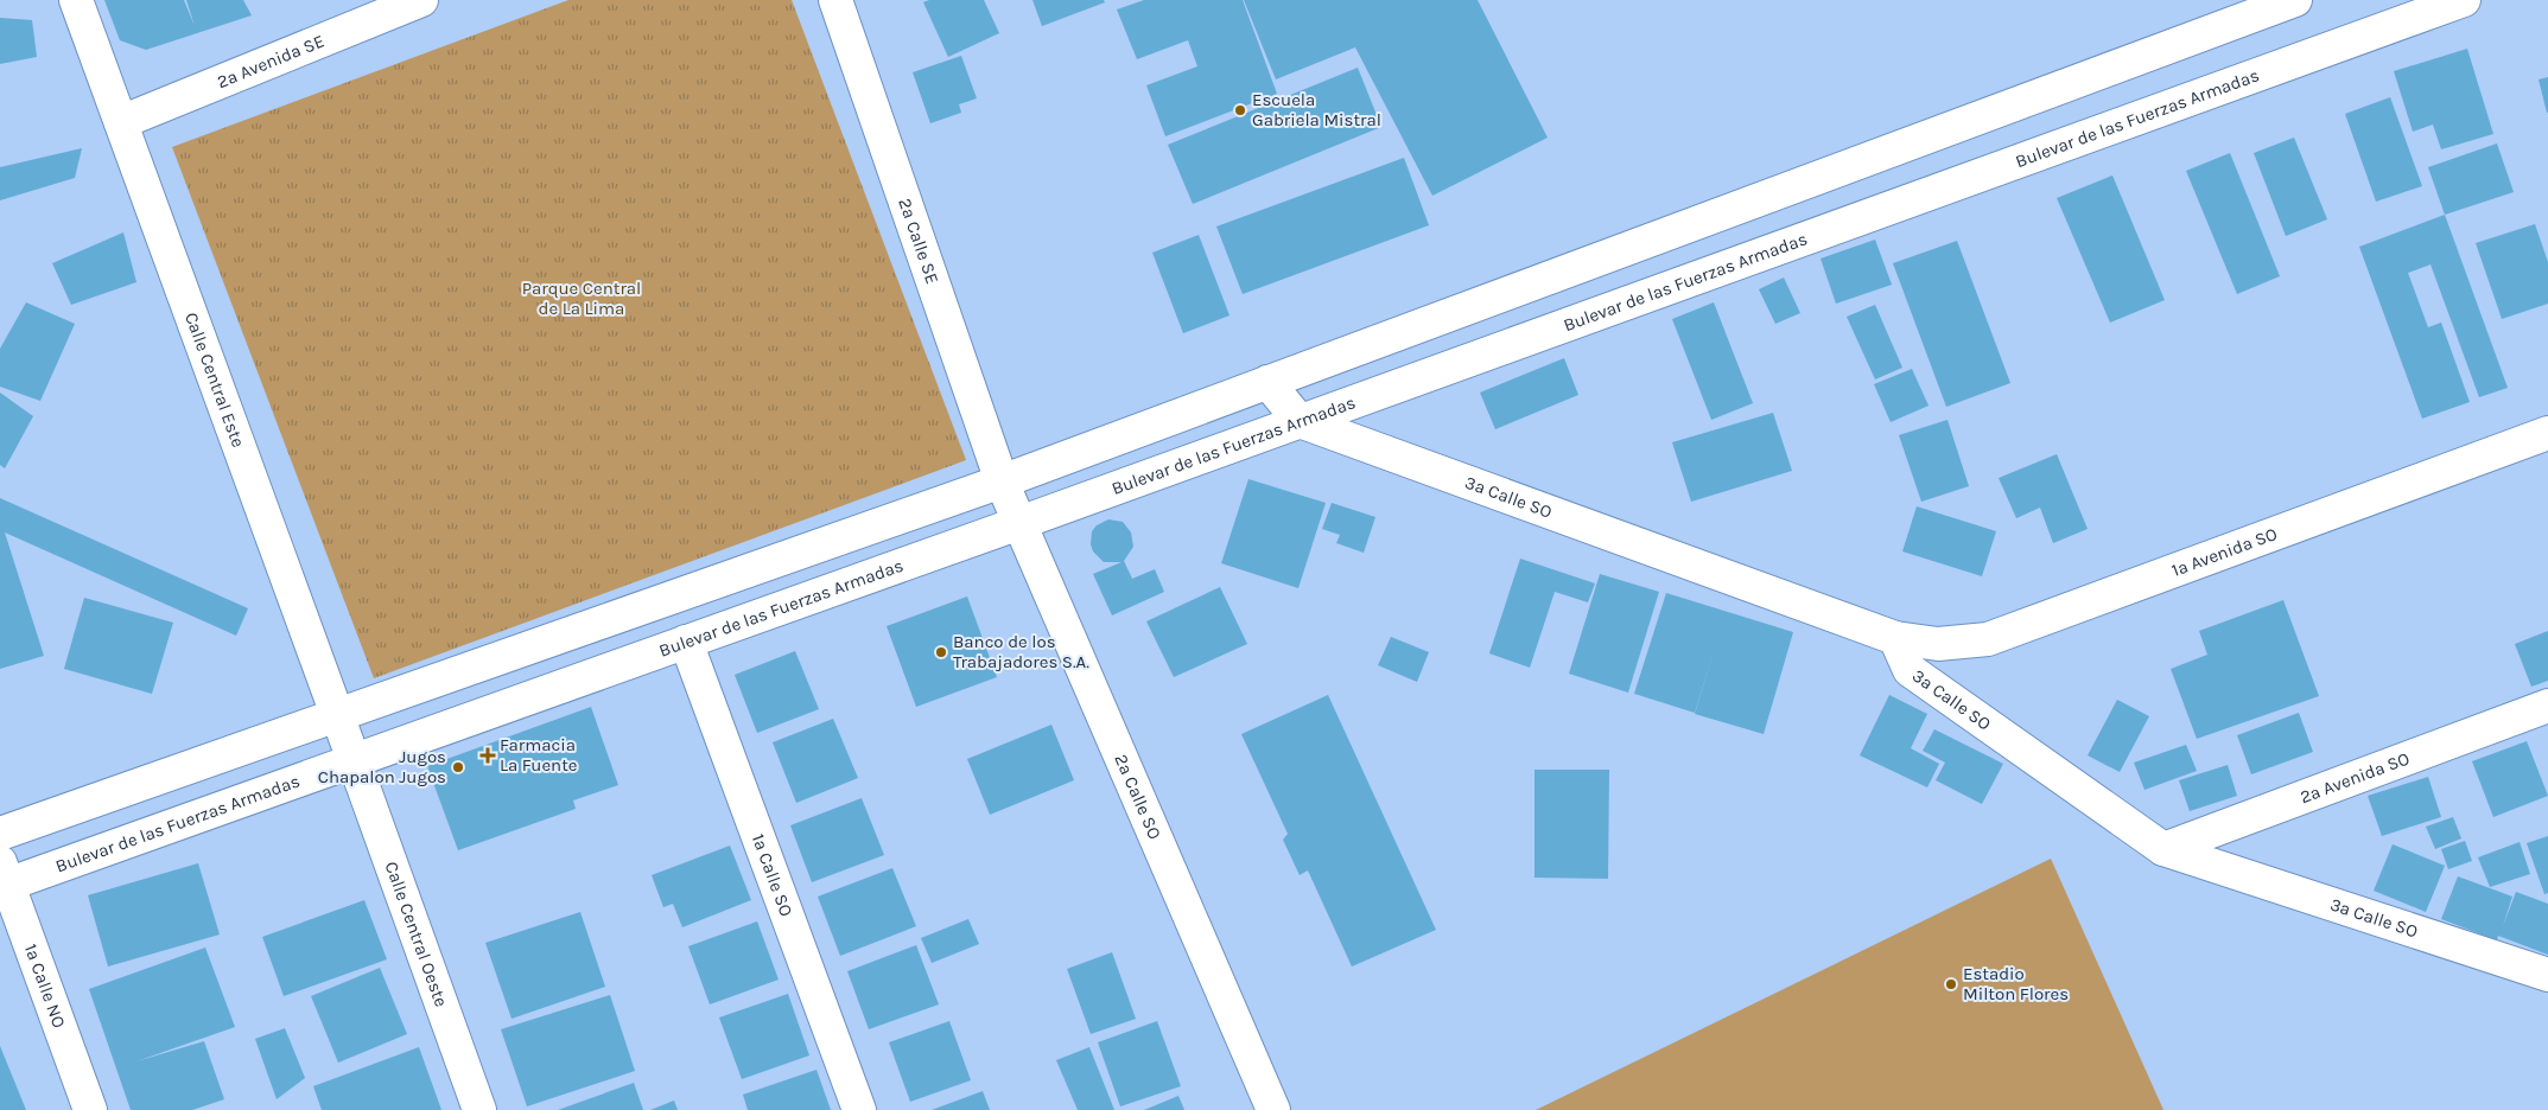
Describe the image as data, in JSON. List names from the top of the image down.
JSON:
{
  "streets": {
    "street": [
      "2a Avenida SE",
      "Bulevar de las Fuerzas Armadas",
      "2a Calle SE",
      "Calle Central Este",
      "3a Calle SO",
      "1a Avenida SO",
      "2a Avenida SO",
      "2a Calle SO",
      "1a Calle SO",
      "Calle Central Oeste",
      "1a Calle NO"
    ]
  },
  "crossings": [
    ["2a Avenida SE", "Calle Central Este"],
    ["Bulevar de las Fuerzas Armadas", "Calle Central Este"],
    ["Bulevar de las Fuerzas Armadas", "3a Calle SO"],
    ["Bulevar de las Fuerzas Armadas", "2a Calle SO"],
    ["Bulevar de las Fuerzas Armadas", "1a Calle SO"],
    ["Bulevar de las Fuerzas Armadas", "Calle Central Oeste"],
    ["Bulevar de las Fuerzas Armadas", "1a Calle NO"],
    ["2a Calle SE", "2a Calle SO"],
    ["Calle Central Este", "Calle Central Oeste"],
    ["3a Calle SO", "1a Avenida SO"],
    ["3a Calle SO", "2a Avenida SO"]
  ],
  "parks": ["Parque Central de La Lima"],
  "places": {
    "other": [
      "Escuela Gabriela Mistral",
      "Banco de los Trabajadores S.A.",
      "Jugos Chapalon Jugos",
      "Estadio Milton Flores"
    ],
    "health": ["Farmacia La Fuente"]
  }
}
